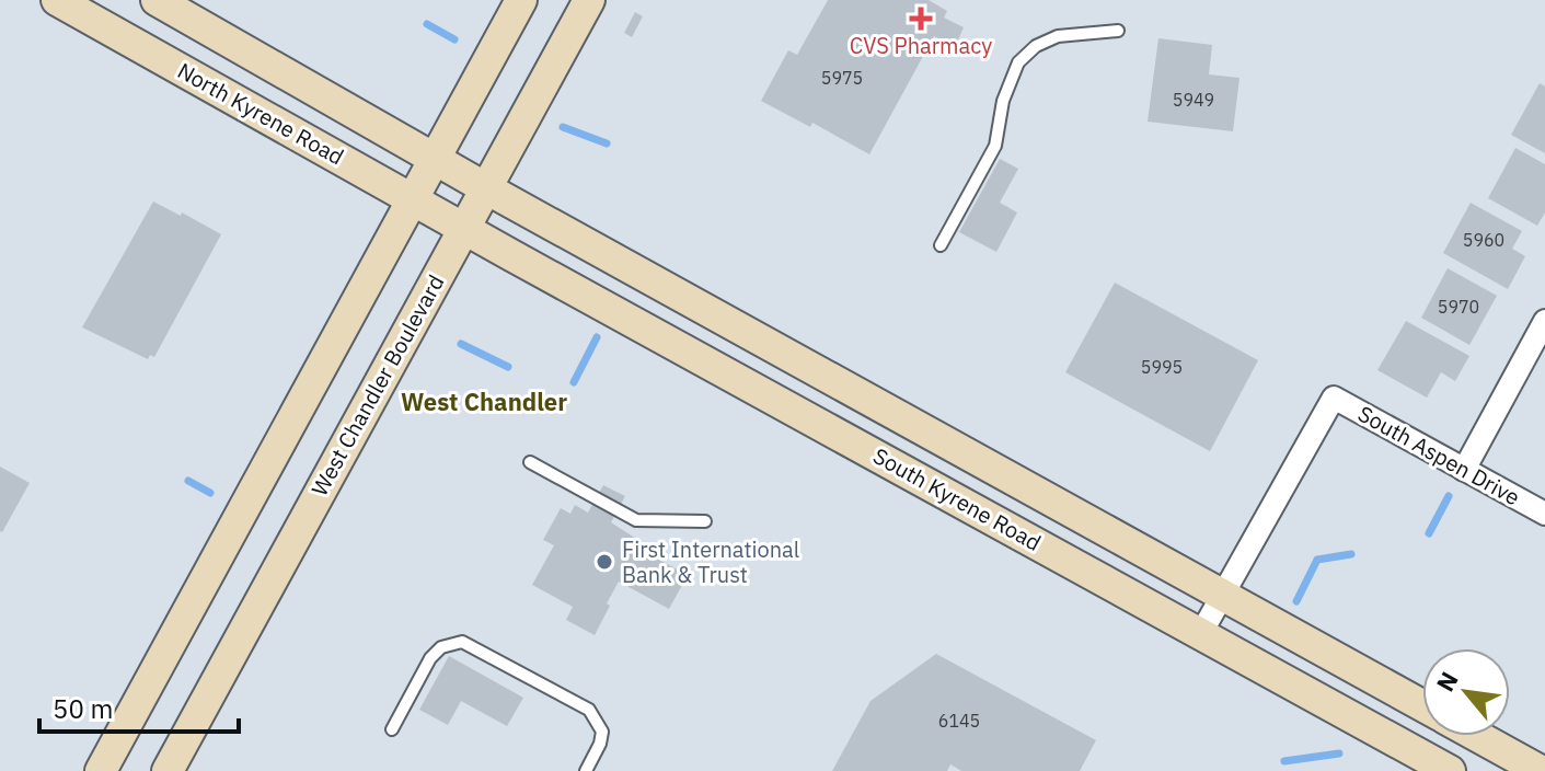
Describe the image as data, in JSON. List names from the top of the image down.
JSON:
{
  "streets": {
    "main road": ["North Kyrene Road", "West Chandler Boulevard", "South Kyrene Road"],
    "street": ["South Aspen Drive"]
  },
  "crossings": [
    ["North Kyrene Road", "West Chandler Boulevard"],
    ["North Kyrene Road", "South Kyrene Road"],
    ["West Chandler Boulevard", "South Kyrene Road"],
    ["South Aspen Drive", "South Kyrene Road"]
  ],
  "districts": ["West Chandler"],
  "places": {
    "health": ["CVS Pharmacy"],
    "other": ["First International Bank & Trust"]
  },
  "house_numbers": [
    "5975",
    "5949",
    "5960",
    "5970",
    "5995",
    "6145"
  ],
  "scale_bar": "50 m",
  "north": "top left"
}
